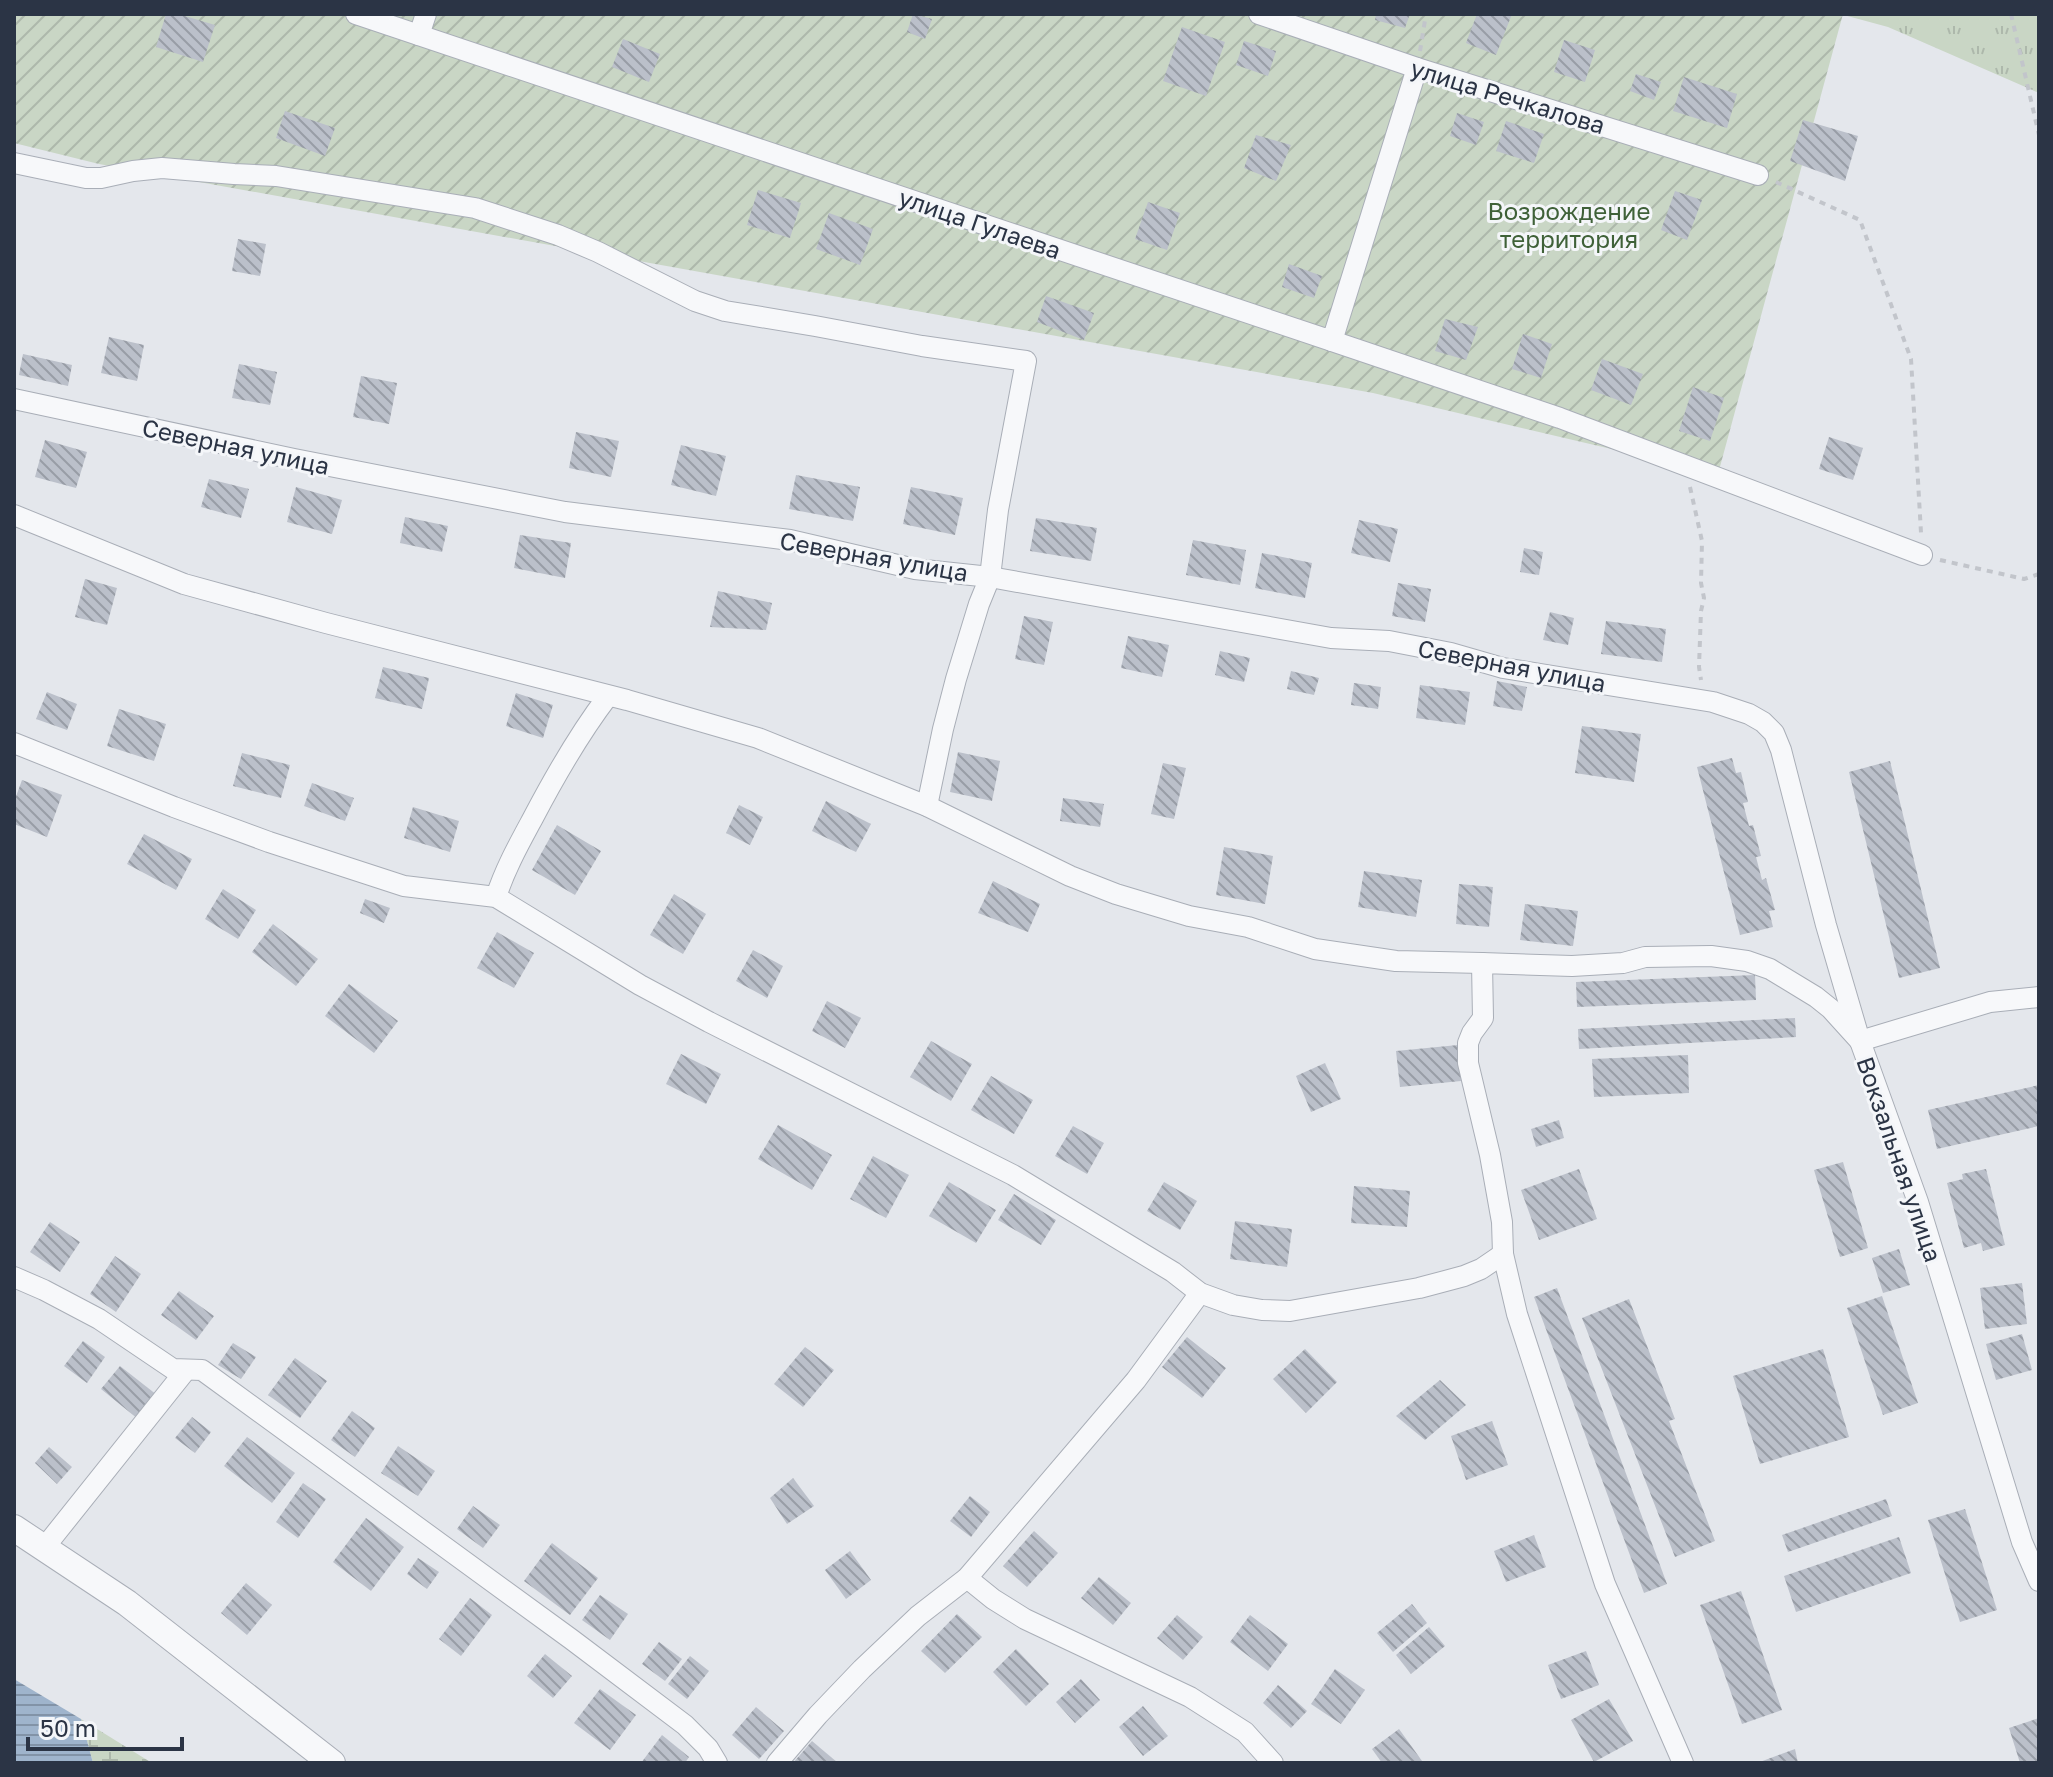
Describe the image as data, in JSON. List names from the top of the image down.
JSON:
{
  "streets": {
    "street": [
      "улица Речкалова",
      "улица Гулаева",
      "Северная улица",
      "Вокзальная улица"
    ]
  },
  "crossings": [
    ["Северная улица", "Вокзальная улица"]
  ],
  "parks": ["Возрождение территория"],
  "scale_bar": "50 m"
}
